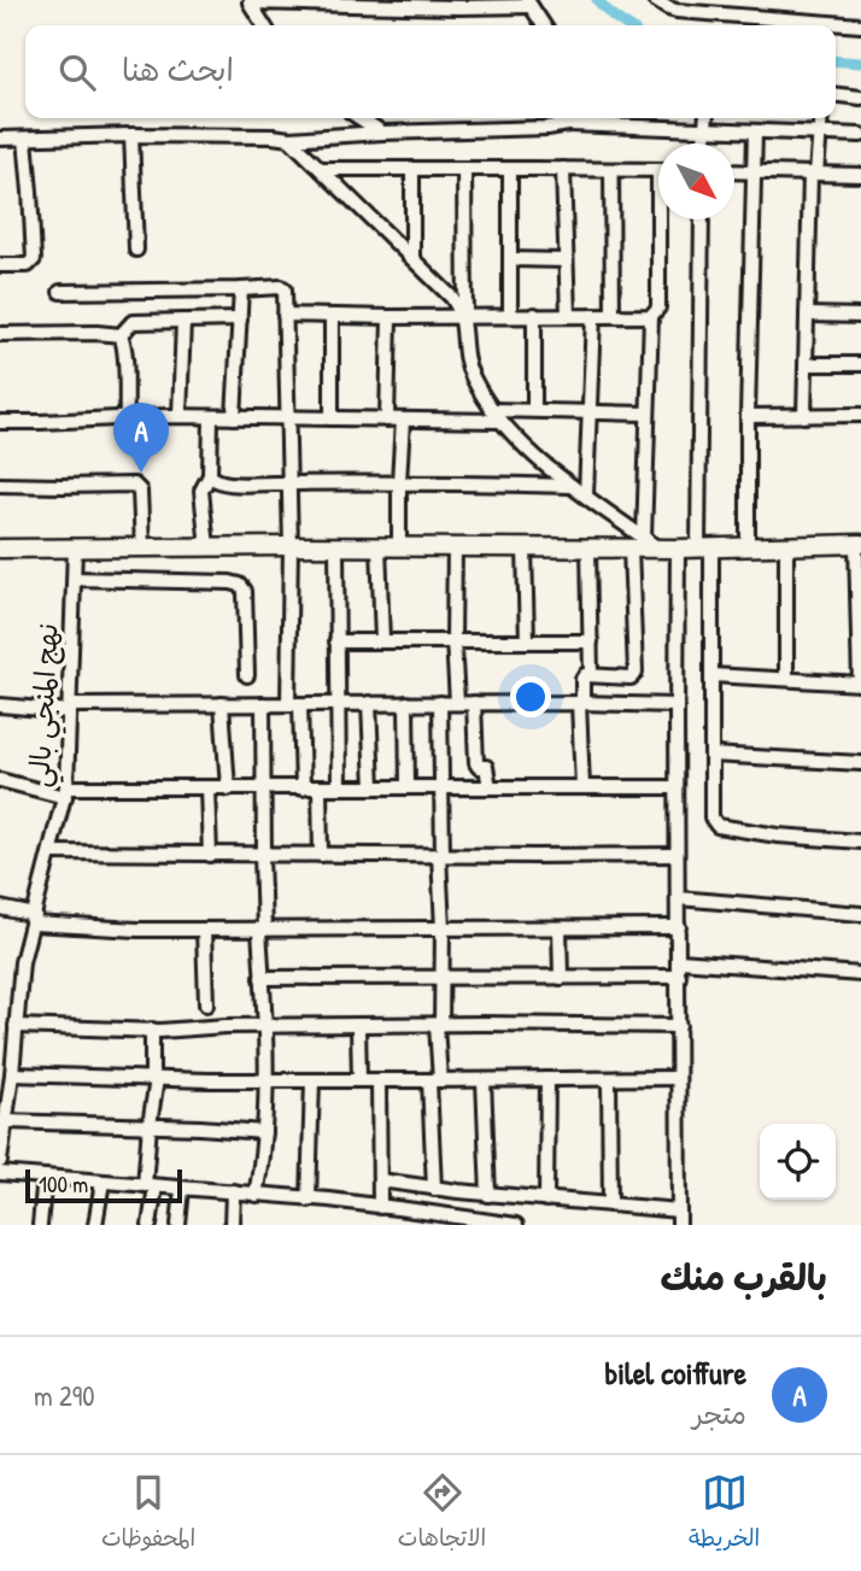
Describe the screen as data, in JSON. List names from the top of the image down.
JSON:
{
  "streets": {
    "street": ["نهج المنجي بالي"]
  },
  "scale_bar": "100 m",
  "north": "bottom right",
  "page": {
    "search": "ابحث هنا",
    "pins": "A",
    "scale": "100 m",
    "heading": "بالقرب منك",
    "list": [
      {
        "mark": "A",
        "name": "bilel coiffure",
        "note": "متجر",
        "value": "290 m"
      }
    ],
    "nav": ["الخريطة", "الاتجاهات", "المحفوظات"]
  }
}
